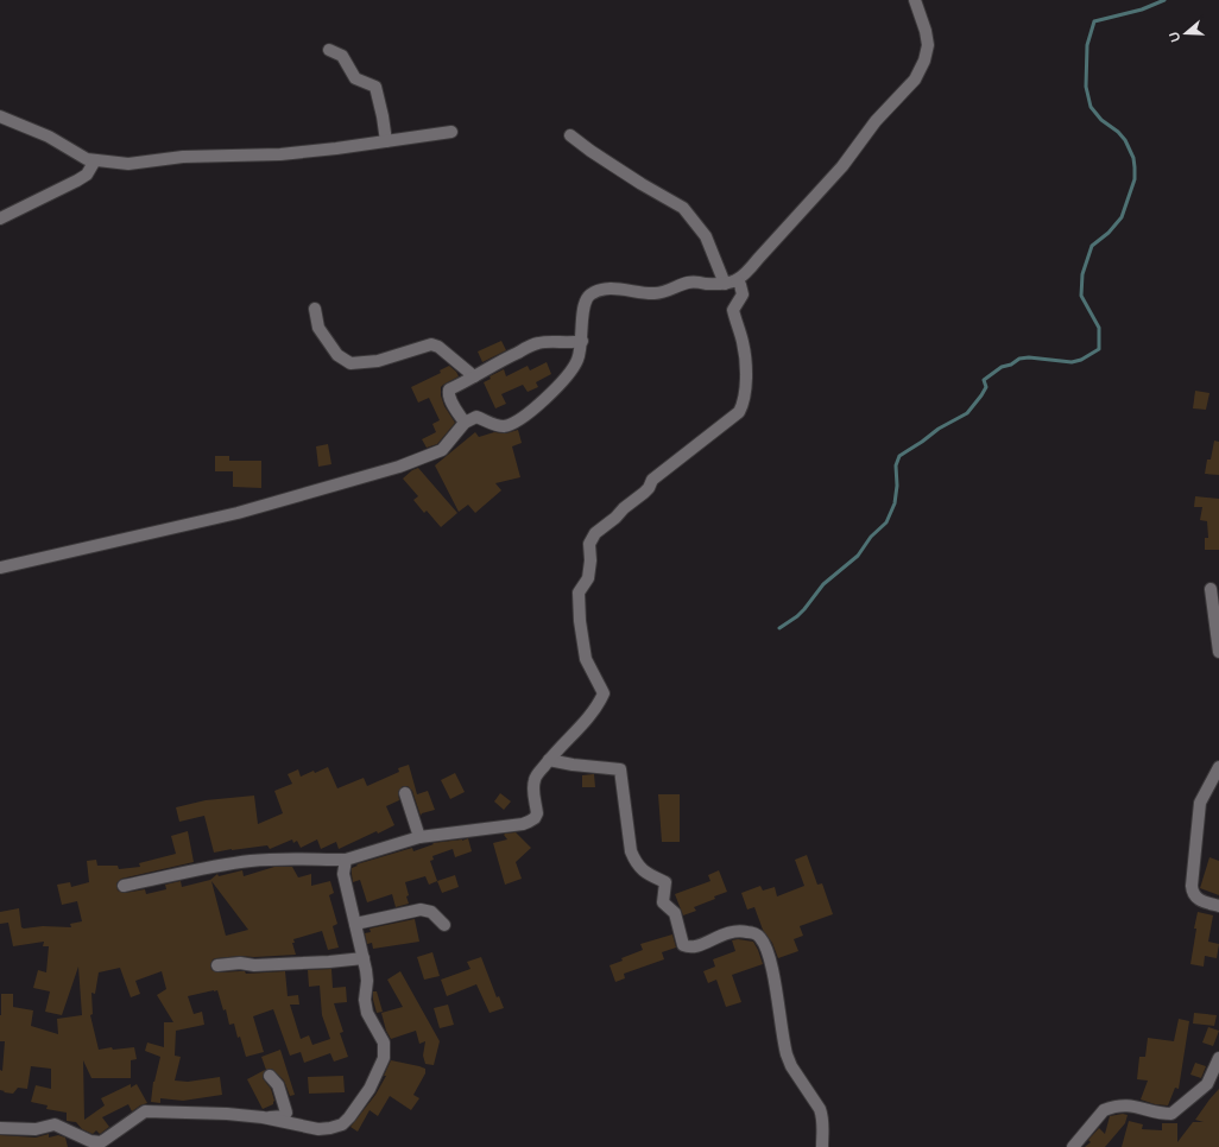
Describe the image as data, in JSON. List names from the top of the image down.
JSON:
{
  "north": "left"
}
